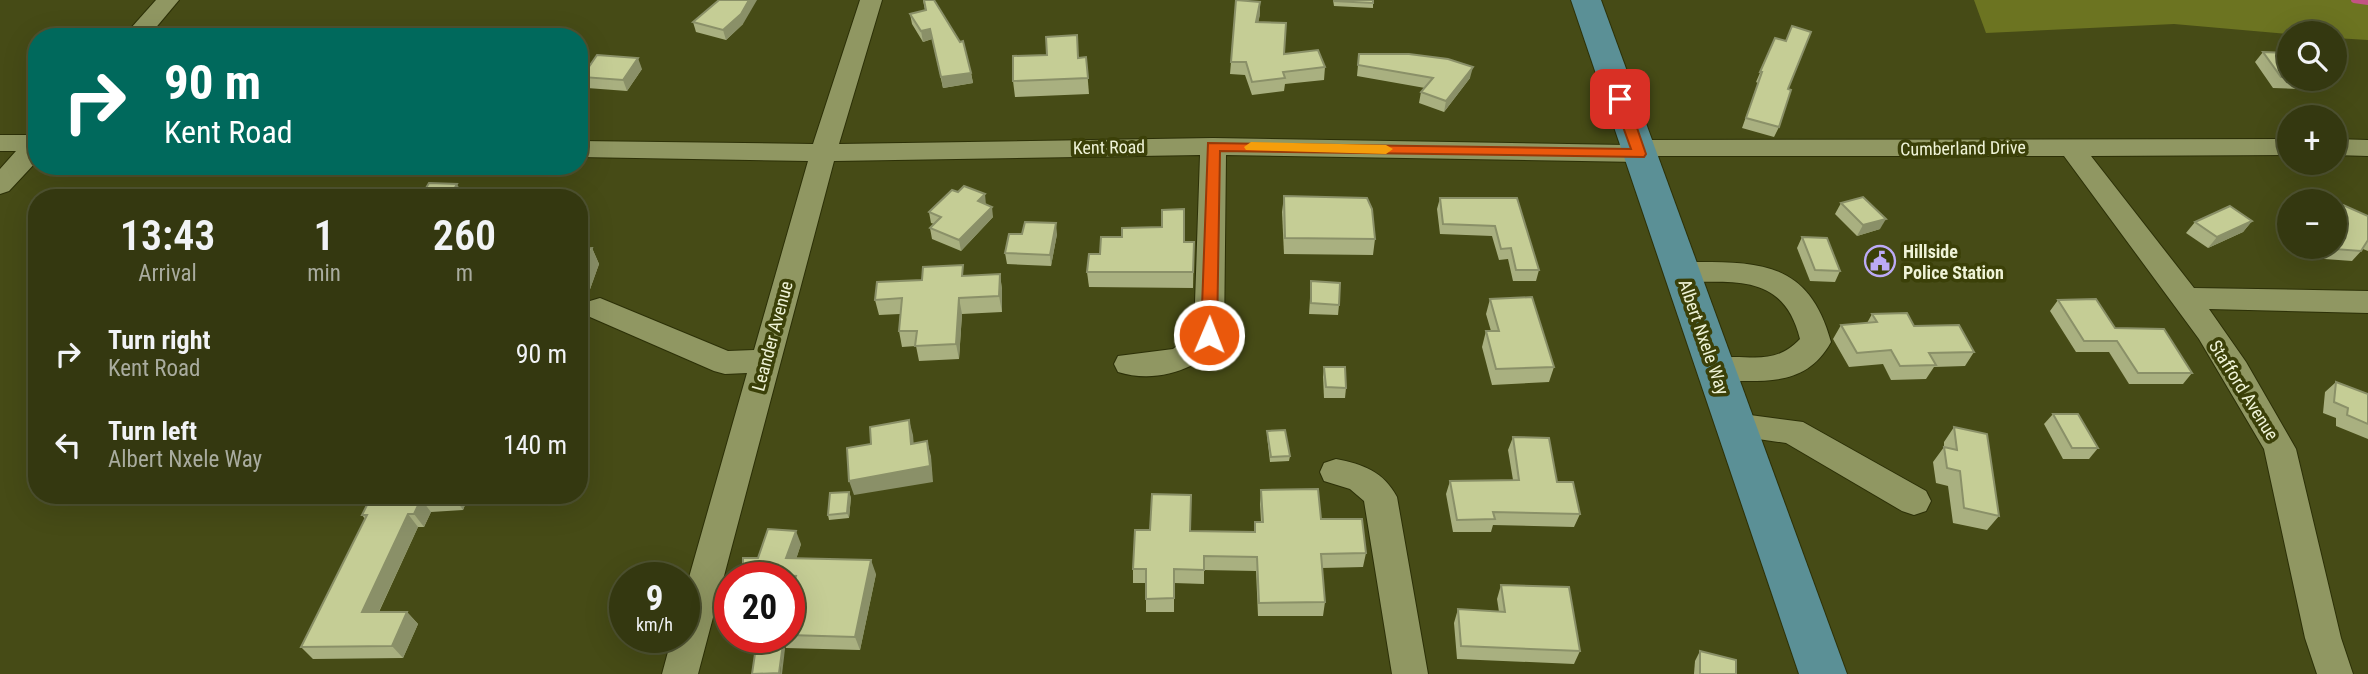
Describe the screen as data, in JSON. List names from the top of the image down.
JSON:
{
  "streets": {
    "main road": ["Albert Nxele Way"],
    "street": [
      "Kent Road",
      "Cumberland Drive",
      "Leander Avenue",
      "Stafford Avenue"
    ]
  },
  "crossings": [
    ["Kent Road", "Cumberland Drive"],
    ["Kent Road", "Leander Avenue"],
    ["Kent Road", "Albert Nxele Way"],
    ["Cumberland Drive", "Albert Nxele Way"],
    ["Cumberland Drive", "Stafford Avenue"]
  ],
  "places": {
    "public building": ["Hillside Police Station"]
  },
  "page": {
    "map_buttons": ["+", "−"],
    "turn": ["90 m", "Kent Road"],
    "eta": [
      "13:43",
      "Arrival",
      "1",
      "min",
      "260",
      "m"
    ],
    "list": [
      {
        "name": "Turn right",
        "note": "Kent Road",
        "value": "90 m"
      },
      {
        "name": "Turn left",
        "note": "Albert Nxele Way",
        "value": "140 m"
      }
    ],
    "speed": "9 km/h",
    "limit": "20"
  }
}
